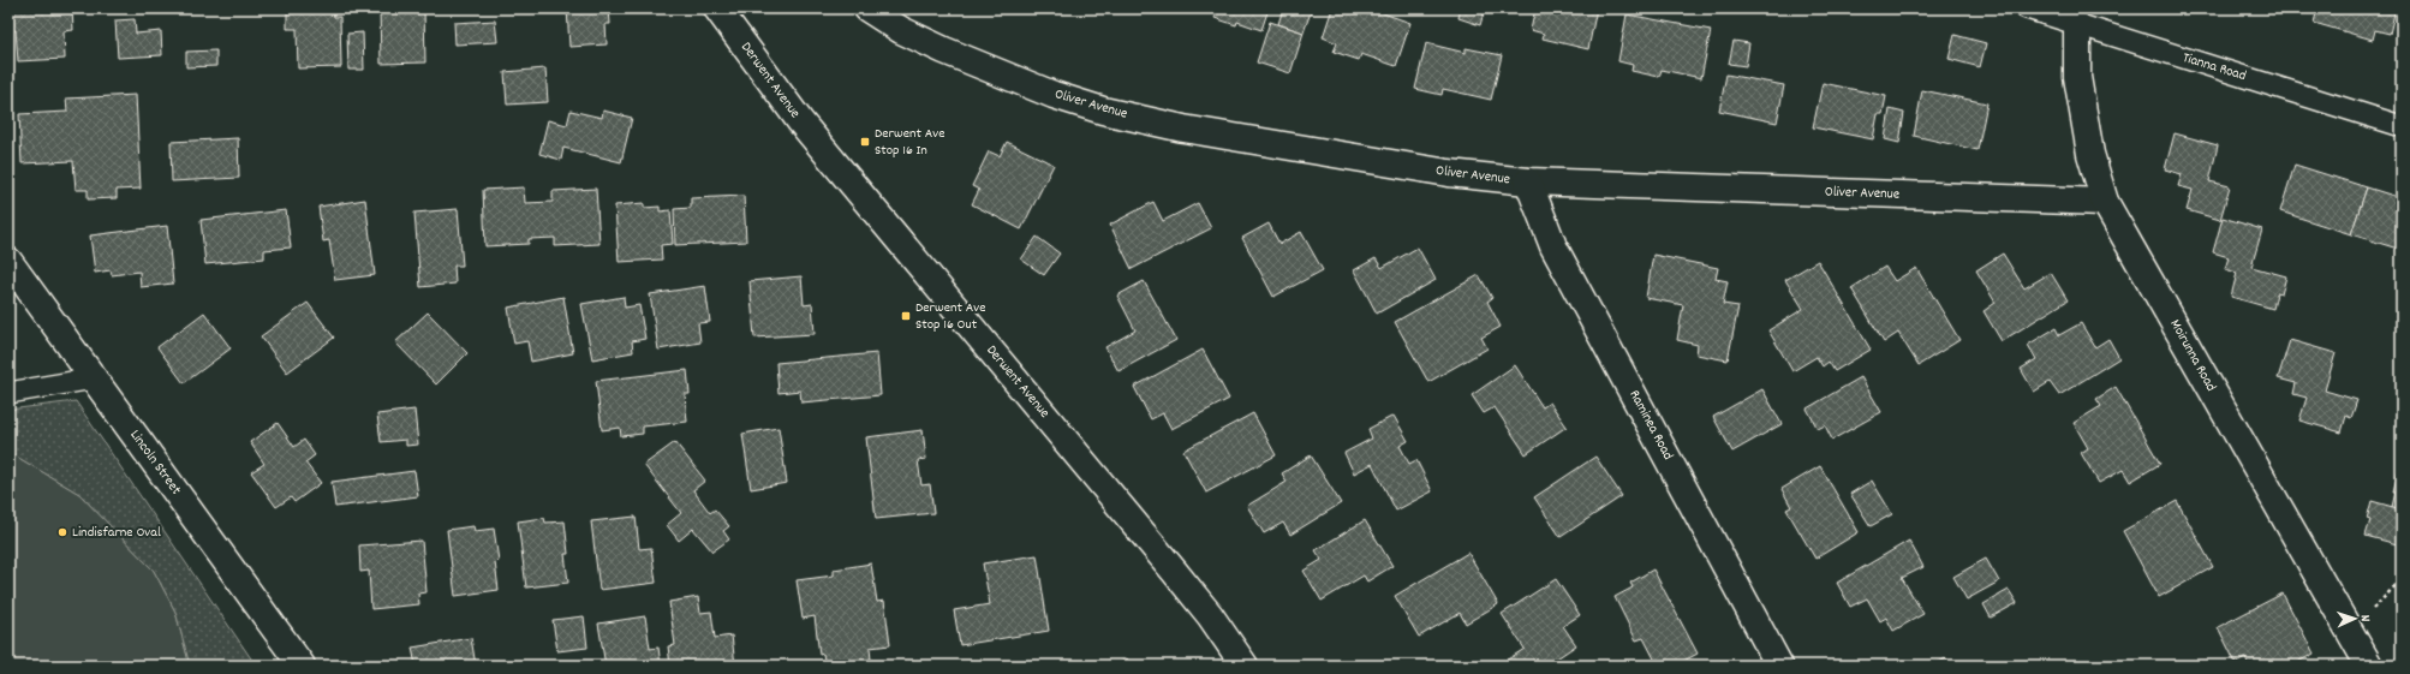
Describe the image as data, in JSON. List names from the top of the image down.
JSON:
{
  "streets": {
    "street": [
      "Derwent Avenue",
      "Oliver Avenue",
      "Moirunna Road",
      "Raminea Road",
      "Lincoln Street"
    ],
    "lane": ["Tianna Road"]
  },
  "crossings": [
    ["Tianna Road", "Moirunna Road"],
    ["Oliver Avenue", "Moirunna Road"],
    ["Oliver Avenue", "Raminea Road"]
  ],
  "places": {
    "transit": ["Derwent Ave Stop 16 In", "Derwent Ave Stop 16 Out"],
    "other": ["Lindisfarne Oval"]
  },
  "north": "right"
}
